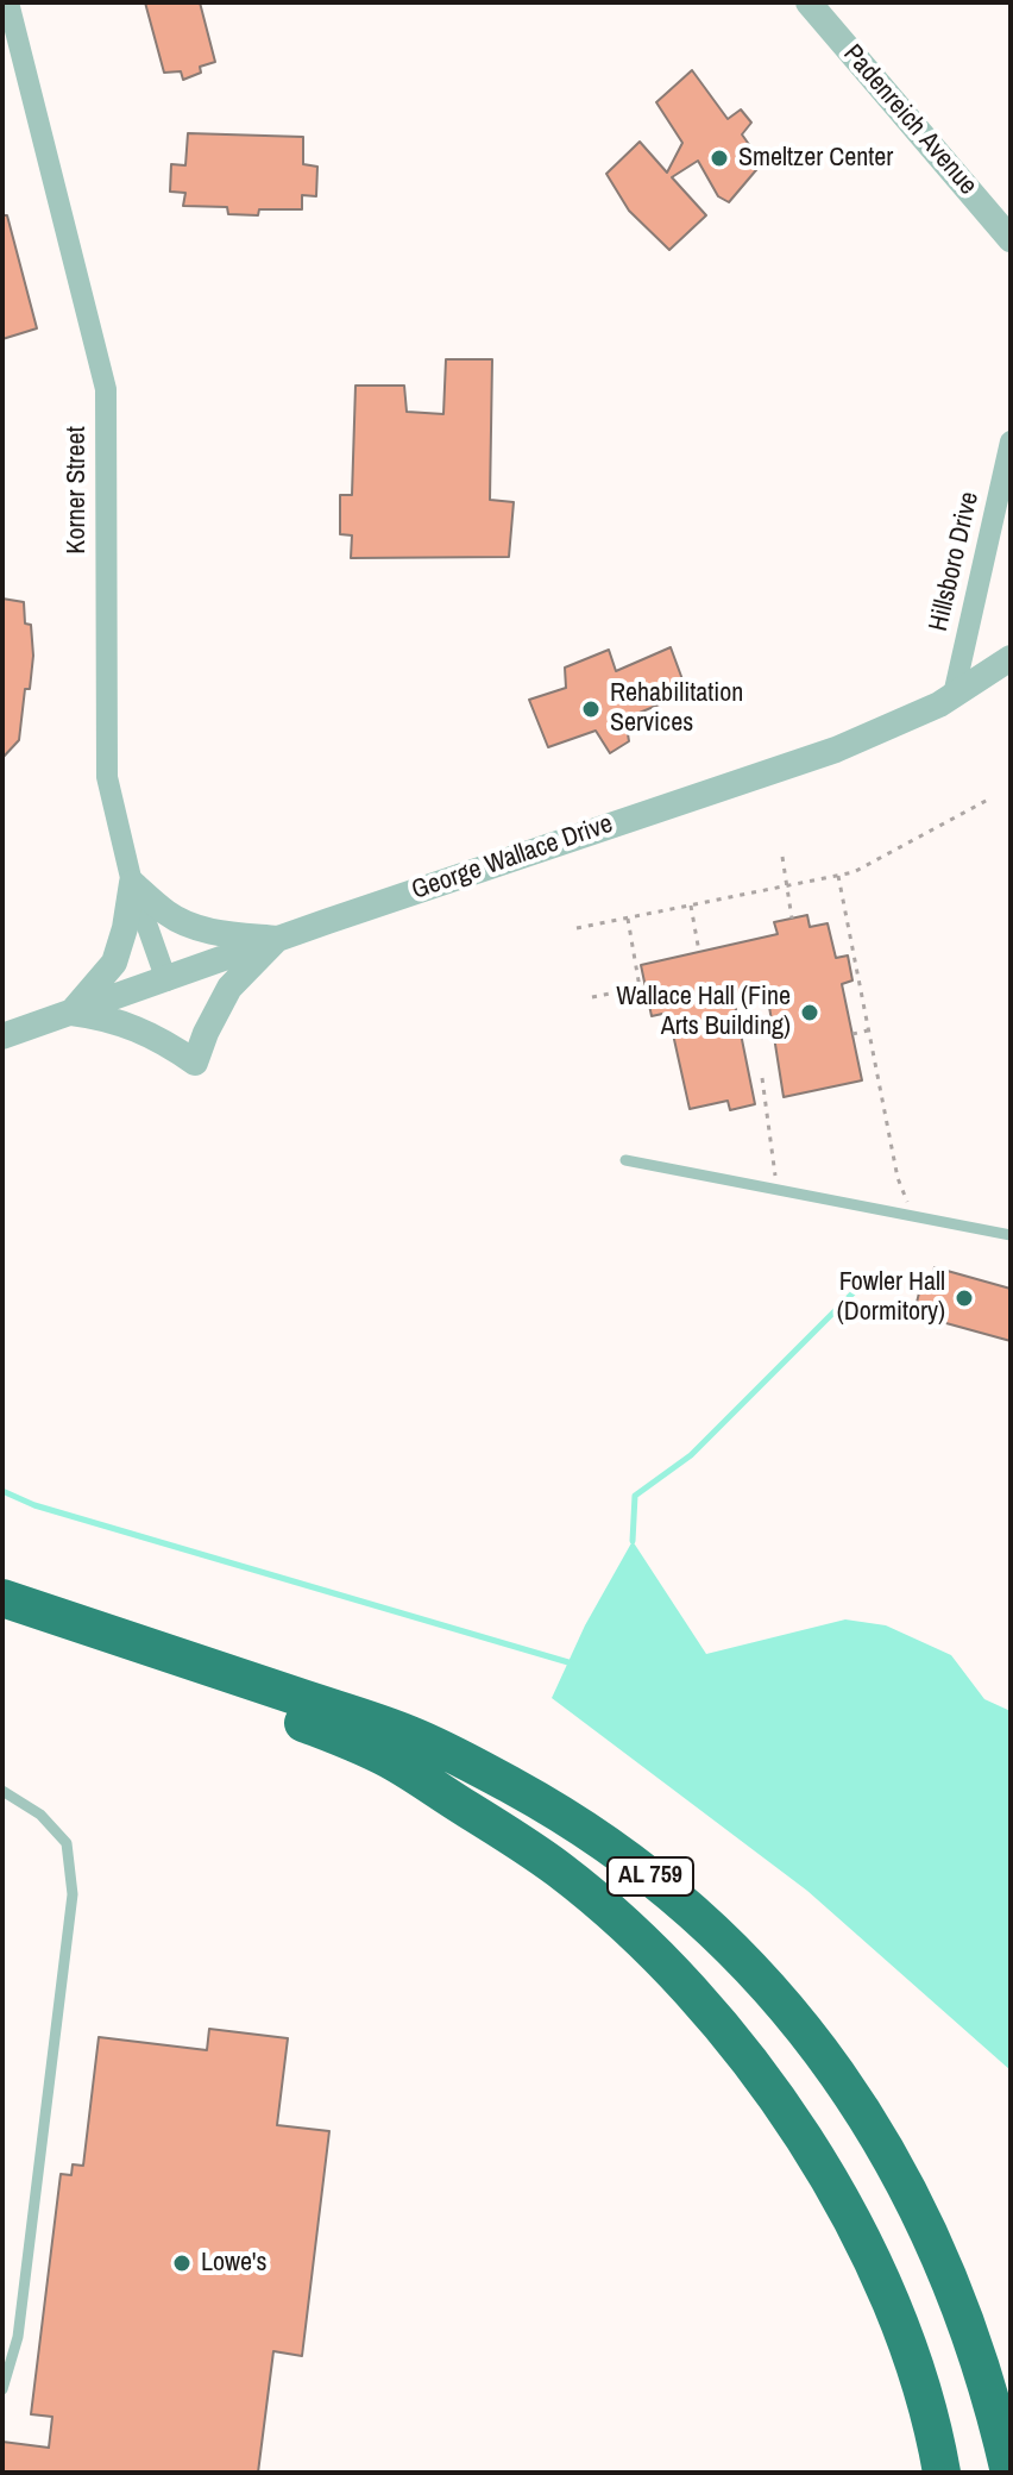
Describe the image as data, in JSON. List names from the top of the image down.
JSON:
{
  "streets": {
    "highway": ["AL 759"],
    "street": [
      "Padenreich Avenue",
      "Korner Street",
      "Hillsboro Drive",
      "George Wallace Drive"
    ]
  },
  "crossings": [
    ["Korner Street", "George Wallace Drive"],
    ["Hillsboro Drive", "George Wallace Drive"]
  ],
  "places": [
    "Smeltzer Center",
    "Rehabilitation Services",
    "Wallace Hall (Fine Arts Building)",
    "Fowler Hall (Dormitory)",
    "Lowe's"
  ]
}
